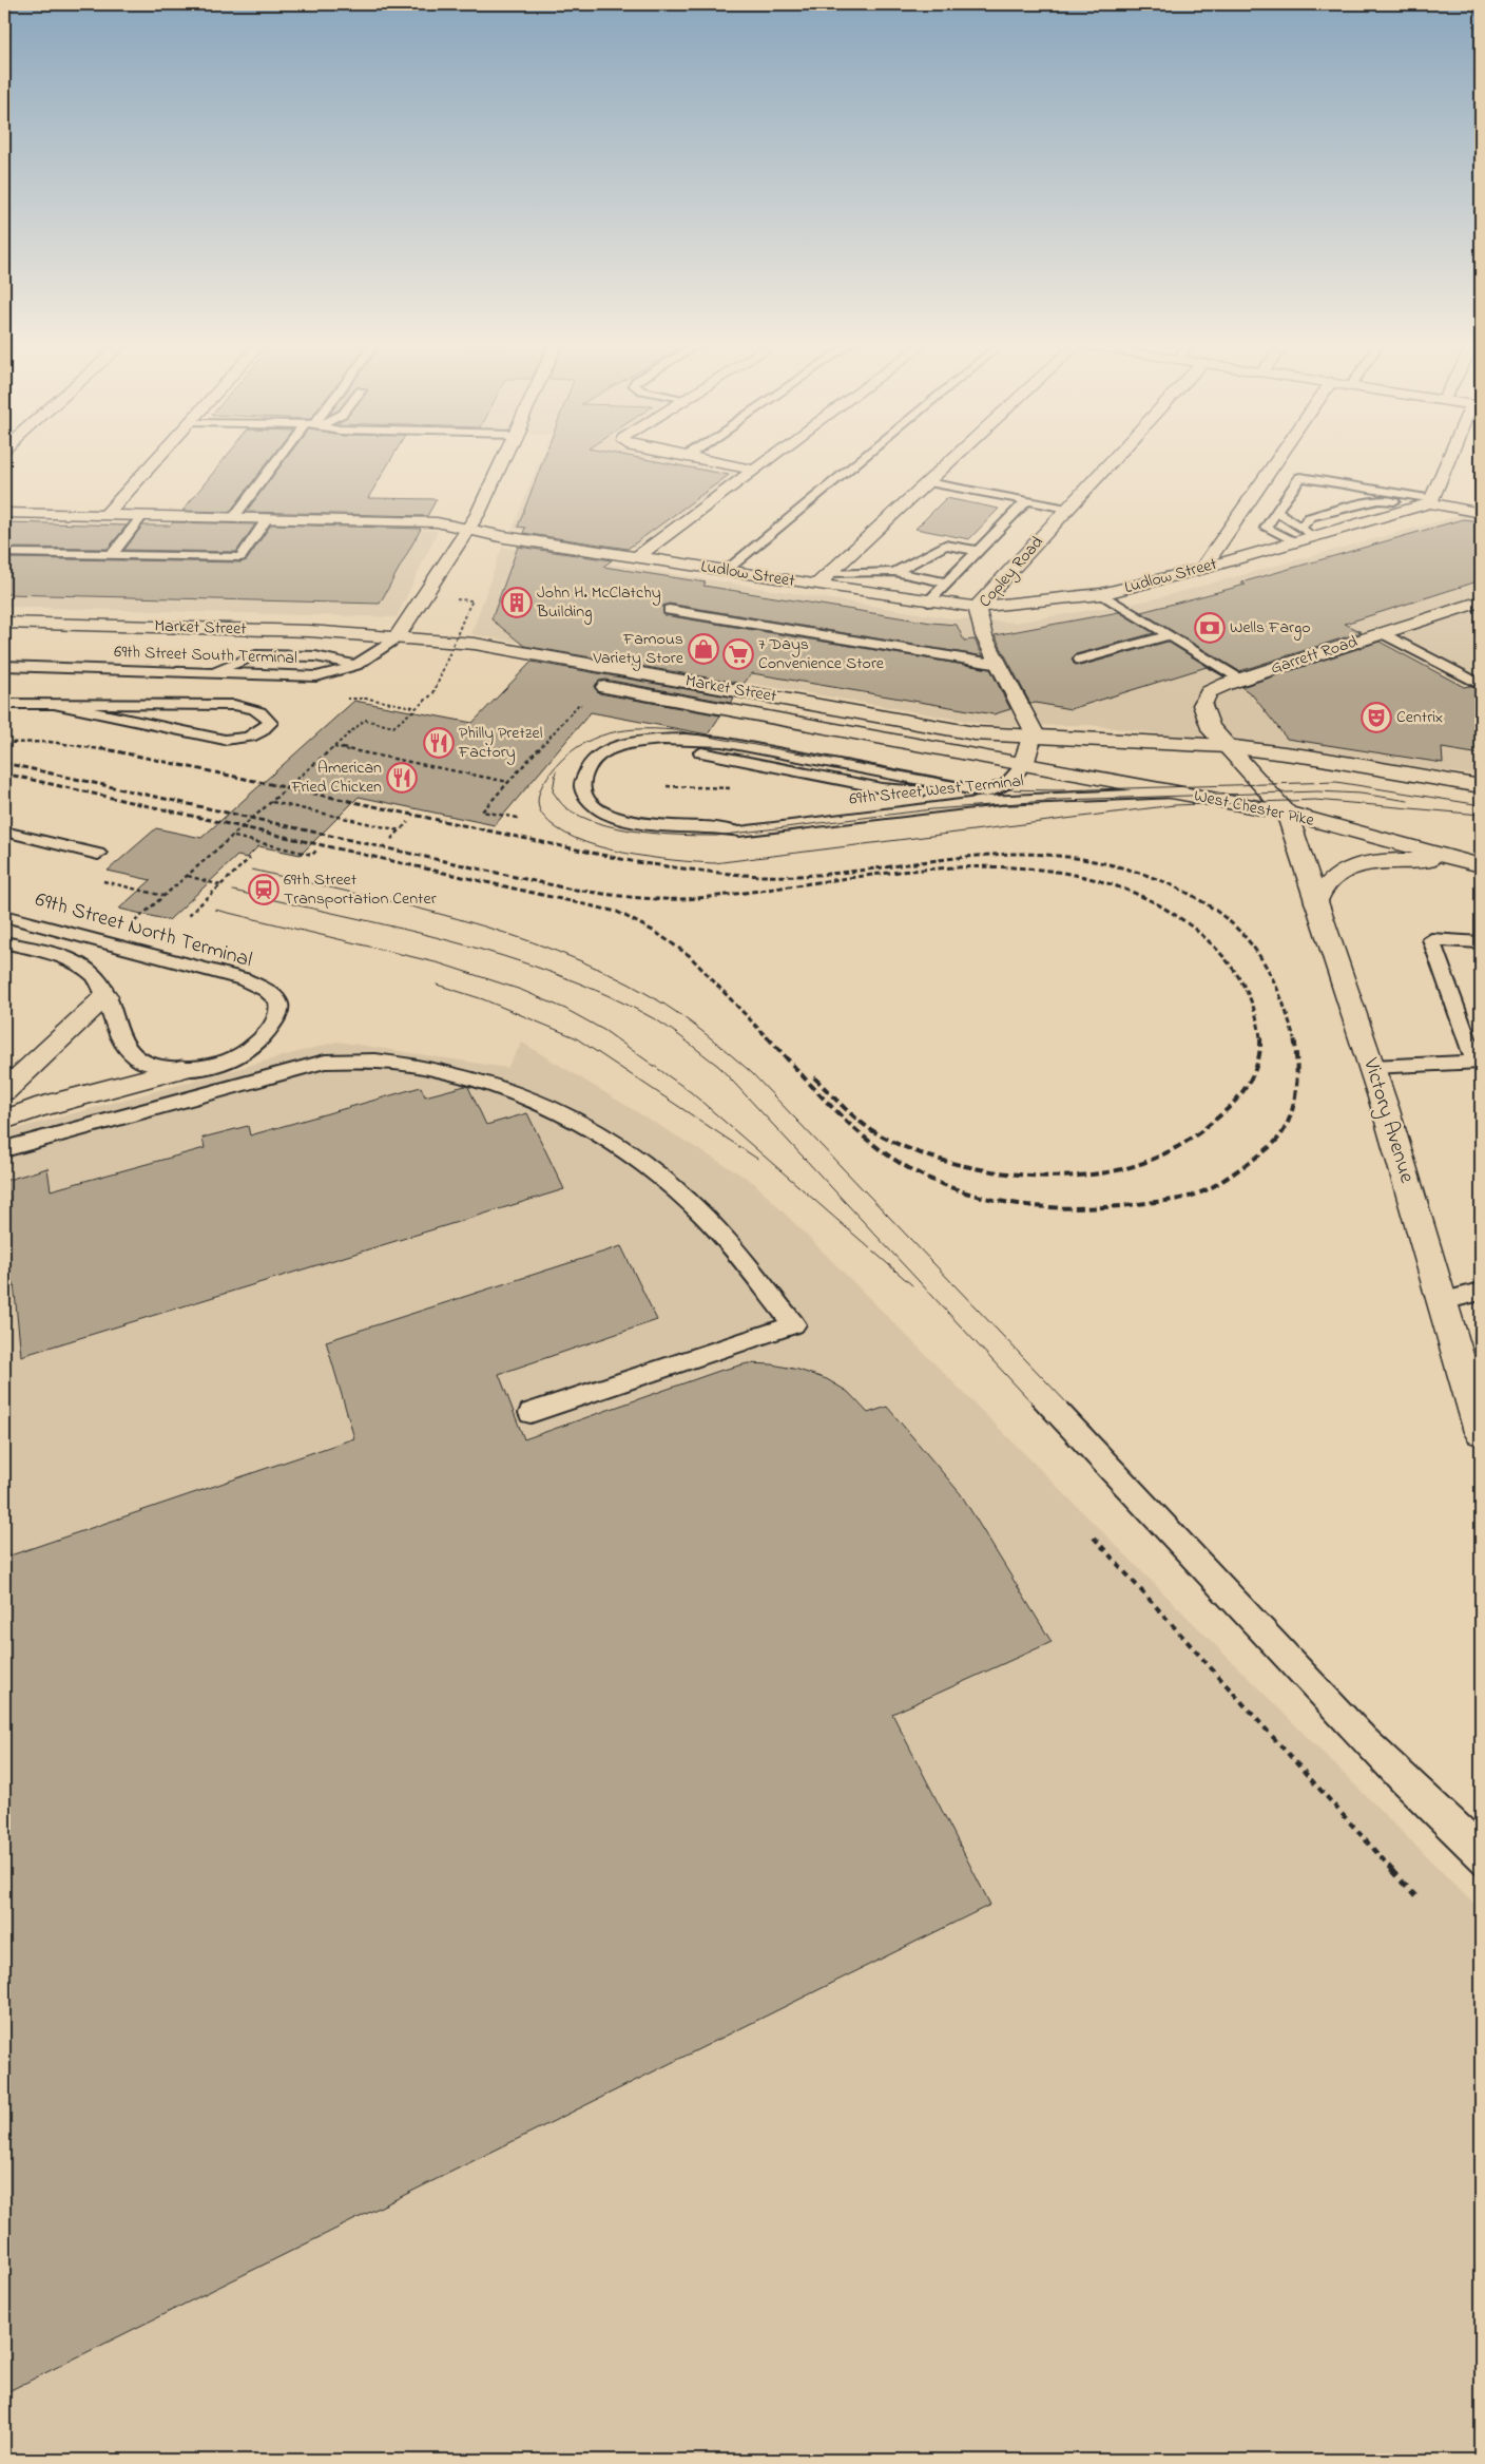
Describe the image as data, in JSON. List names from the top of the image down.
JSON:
{
  "streets": {
    "street": [
      "Copley Road",
      "Ludlow Street",
      "Market Street",
      "Garrett Road",
      "West Chester Pike",
      "Victory Avenue"
    ],
    "lane": ["69th Street South Terminal", "69th Street West Terminal", "69th Street North Terminal"]
  },
  "crossings": [
    ["Copley Road", "Ludlow Street"],
    ["Copley Road", "Market Street"],
    ["Market Street", "69th Street South Terminal"],
    ["Market Street", "69th Street West Terminal"],
    ["Market Street", "West Chester Pike"],
    ["Garrett Road", "West Chester Pike"],
    ["Garrett Road", "Victory Avenue"],
    ["69th Street West Terminal", "West Chester Pike"],
    ["West Chester Pike", "Victory Avenue"]
  ],
  "places": {
    "building": ["John H. McClatchy Building"],
    "bank": ["Wells Fargo"],
    "shop": ["Famous Variety Store"],
    "supermarket": ["7 Days Convenience Store"],
    "theatre": ["Centrix"],
    "restaurant": ["Philly Pretzel Factory", "American Fried Chicken"],
    "station": ["69th Street Transportation Center"]
  }
}
